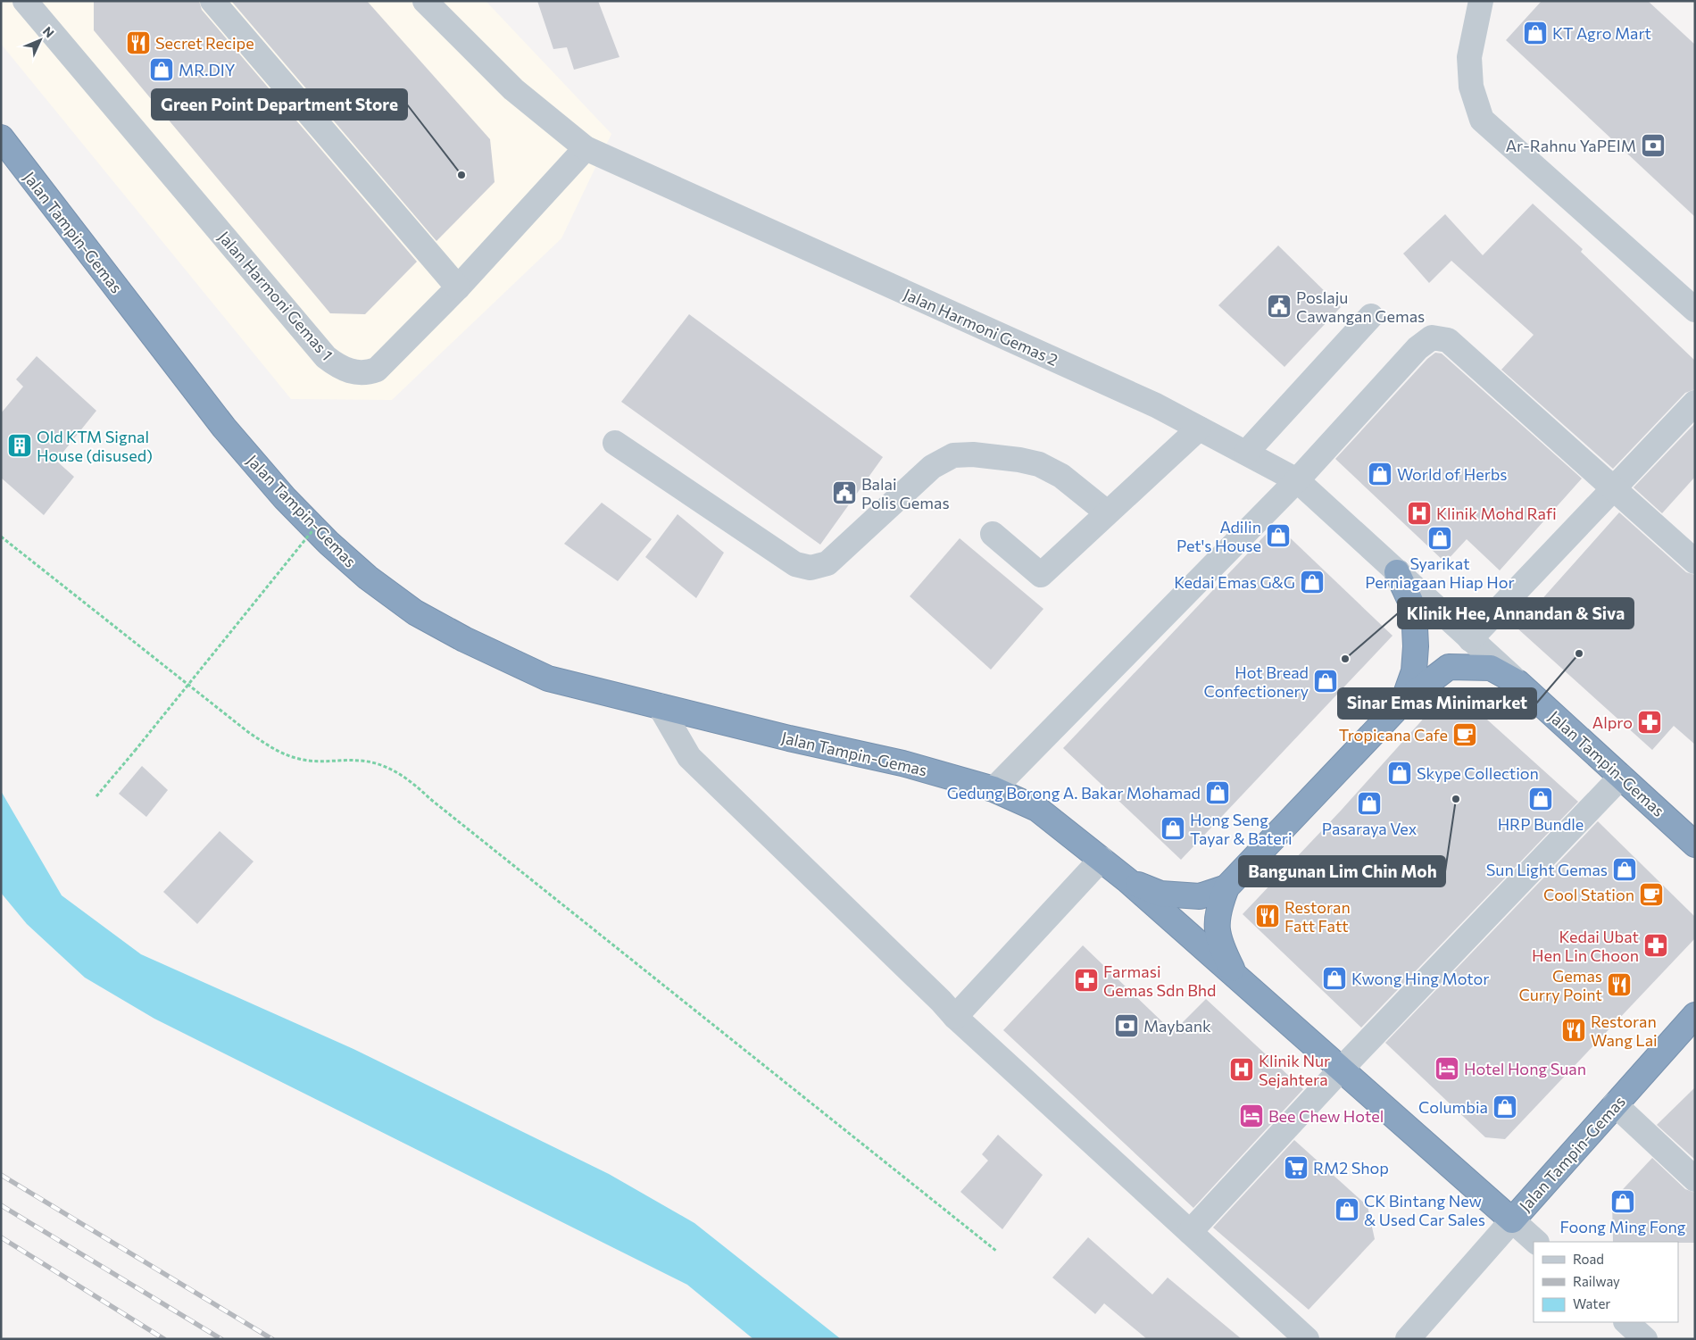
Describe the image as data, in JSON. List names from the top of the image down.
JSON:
{
  "streets": {
    "highway": ["Jalan Tampin-Gemas"],
    "street": ["Jalan Harmoni Gemas 1", "Jalan Harmoni Gemas 2"]
  },
  "crossings": [
    ["Jalan Tampin-Gemas", "Jalan Harmoni Gemas 2"],
    ["Jalan Harmoni Gemas 1", "Jalan Harmoni Gemas 2"]
  ],
  "places": {
    "shop": [
      "KT Agro Mart",
      "MR.DIY",
      "World of Herbs",
      "Adilin Pet's House",
      "Syarikat Perniagaan Hiap Hor",
      "Kedai Emas G&G",
      "Hot Bread Confectionery",
      "Skype Collection",
      "Gedung Borong A. Bakar Mohamad",
      "HRP Bundle",
      "Pasaraya Vex",
      "Hong Seng Tayar & Bateri",
      "Sun Light Gemas",
      "Kwong Hing Motor",
      "Columbia",
      "Foong Ming Fong",
      "CK Bintang New & Used Car Sales"
    ],
    "restaurant": [
      "Secret Recipe",
      "Restoran Fatt Fatt",
      "Gemas Curry Point",
      "Restoran Wang Lai"
    ],
    "bank": ["Ar-Rahnu YaPEIM", "Maybank"],
    "other": [
      "Green Point Department Store",
      "Sinar Emas Minimarket",
      "Klinik Hee, Annandan & Siva",
      "Bangunan Lim Chin Moh"
    ],
    "public building": ["Poslaju Cawangan Gemas", "Balai Polis Gemas"],
    "building": ["Old KTM Signal House (disused)"],
    "hospital": ["Klinik Mohd Rafi", "Klinik Nur Sejahtera"],
    "pharmacy": ["Alpro", "Kedai Ubat Hen Lin Choon", "Farmasi Gemas Sdn Bhd"],
    "cafe": ["Tropicana Cafe", "Cool Station"],
    "hotel": ["Hotel Hong Suan", "Bee Chew Hotel"],
    "supermarket": ["RM2 Shop"]
  },
  "legend": ["Road", "Railway", "Water"],
  "north": "top right"
}
